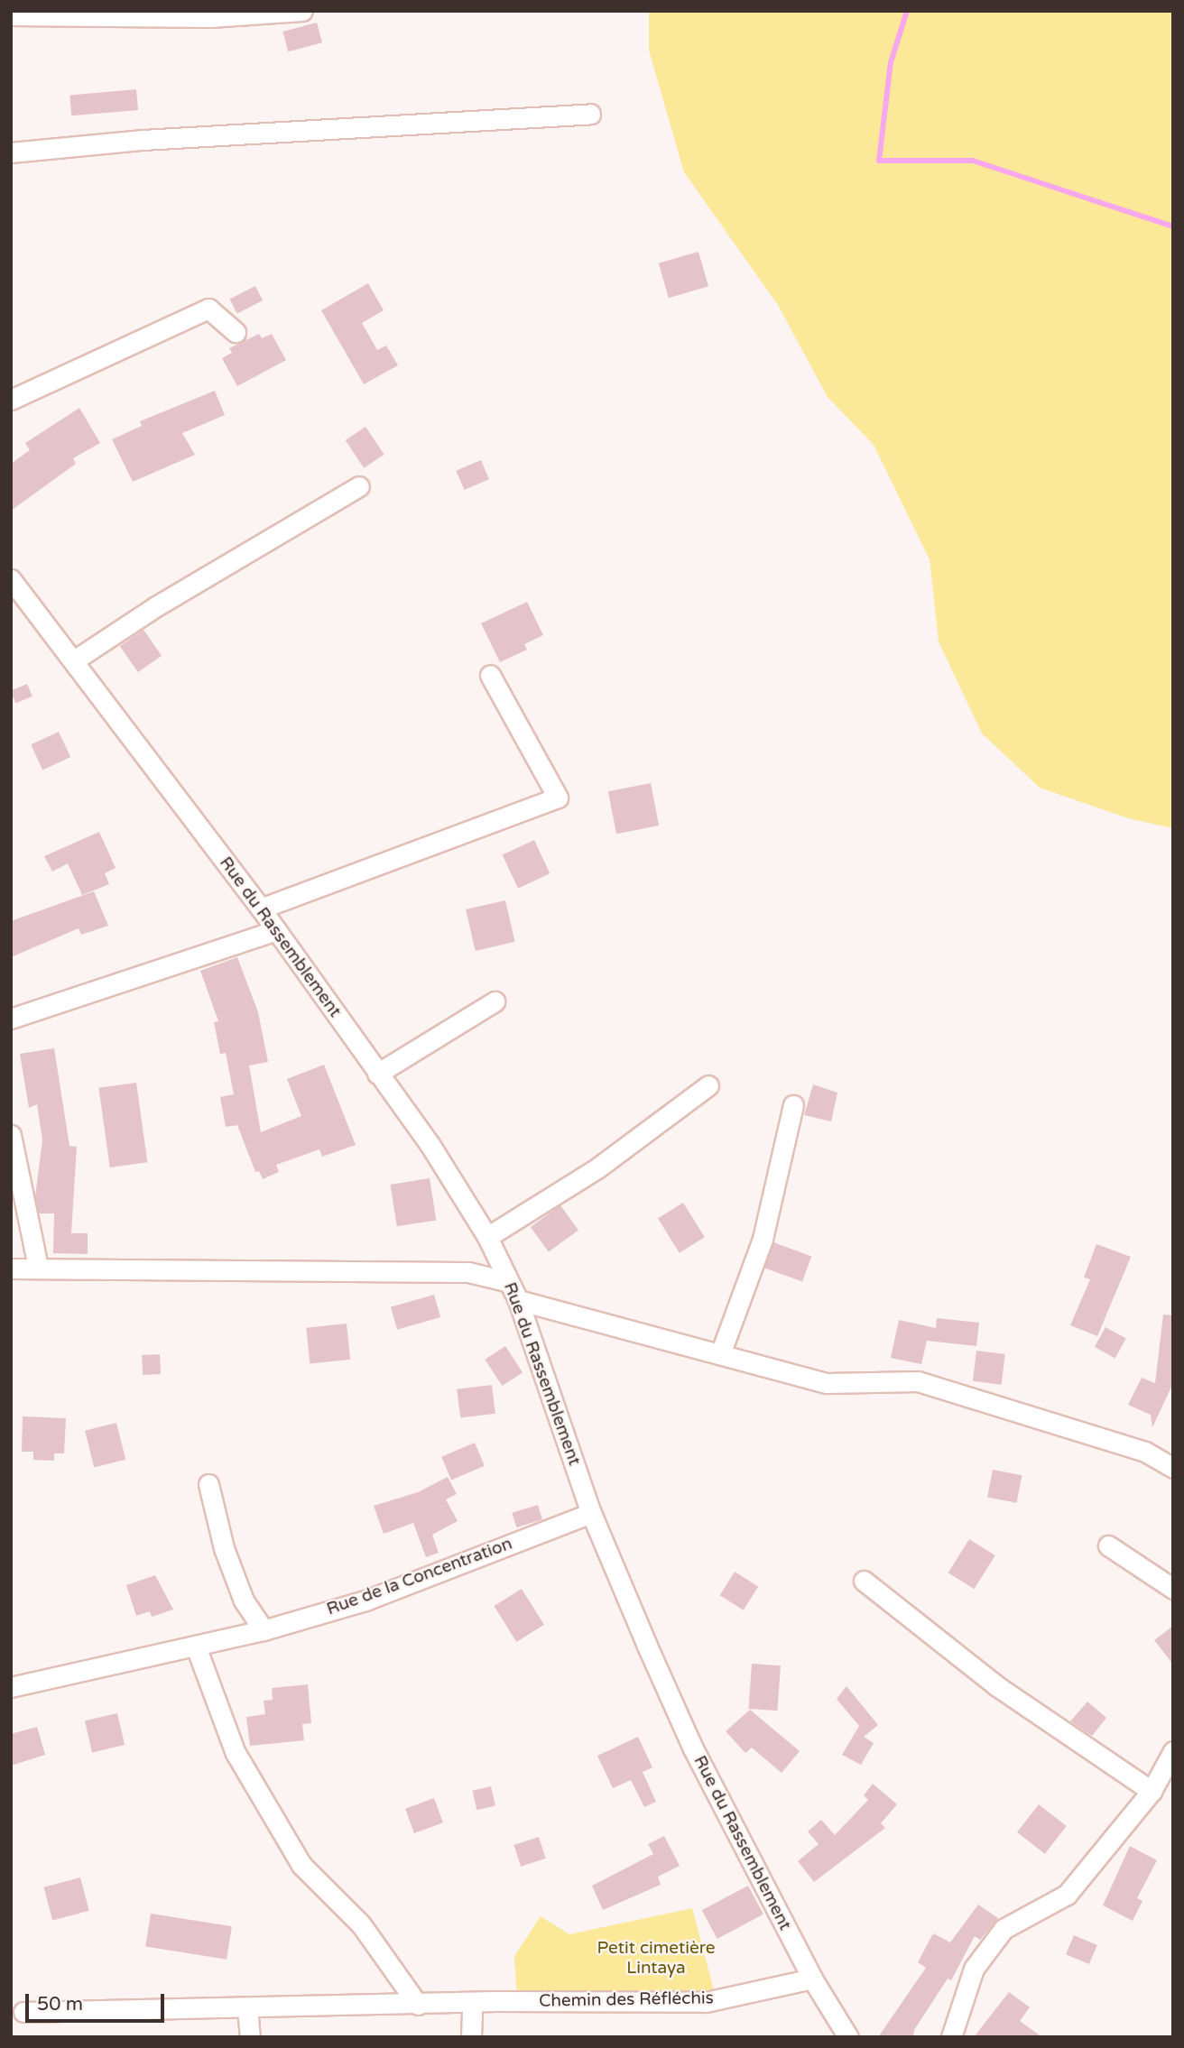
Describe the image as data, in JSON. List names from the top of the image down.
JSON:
{
  "streets": {
    "street": ["Rue du Rassemblement", "Rue de la Concentration", "Chemin des Réfléchis"]
  },
  "crossings": [
    ["Rue du Rassemblement", "Rue de la Concentration"],
    ["Rue du Rassemblement", "Chemin des Réfléchis"]
  ],
  "parks": ["Petit cimetière Lintaya"],
  "scale_bar": "50 m"
}
